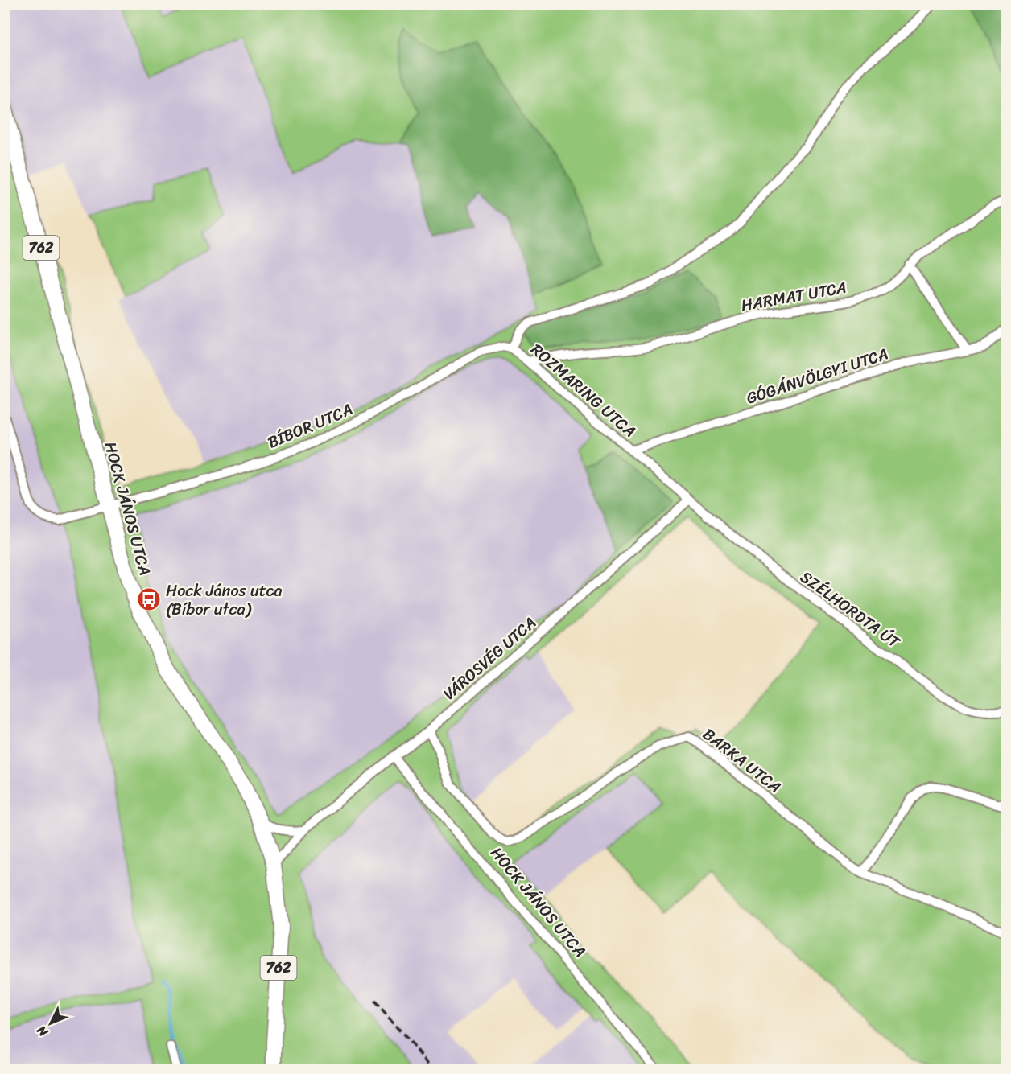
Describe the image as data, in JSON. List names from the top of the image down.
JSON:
{
  "streets": {
    "main road": ["762", "HOCK JÁNOS UTCA"],
    "street": [
      "HARMAT UTCA",
      "GÓGÁNVÖLGYI UTCA",
      "ROZMARING UTCA",
      "BÍBOR UTCA",
      "SZÉLHORDTA ÚT",
      "VÁROSVÉG UTCA",
      "BARKA UTCA"
    ]
  },
  "crossings": [
    ["HARMAT UTCA", "ROZMARING UTCA"],
    ["GÓGÁNVÖLGYI UTCA", "ROZMARING UTCA"],
    ["ROZMARING UTCA", "BÍBOR UTCA"],
    ["ROZMARING UTCA", "SZÉLHORDTA ÚT"],
    ["ROZMARING UTCA", "VÁROSVÉG UTCA"],
    ["BÍBOR UTCA", "HOCK JÁNOS UTCA"],
    ["HOCK JÁNOS UTCA", "VÁROSVÉG UTCA"],
    ["SZÉLHORDTA ÚT", "VÁROSVÉG UTCA"],
    ["VÁROSVÉG UTCA", "BARKA UTCA"]
  ],
  "places": {
    "bus stop": ["Hock János utca (Bíbor utca)"]
  },
  "north": "bottom left"
}
